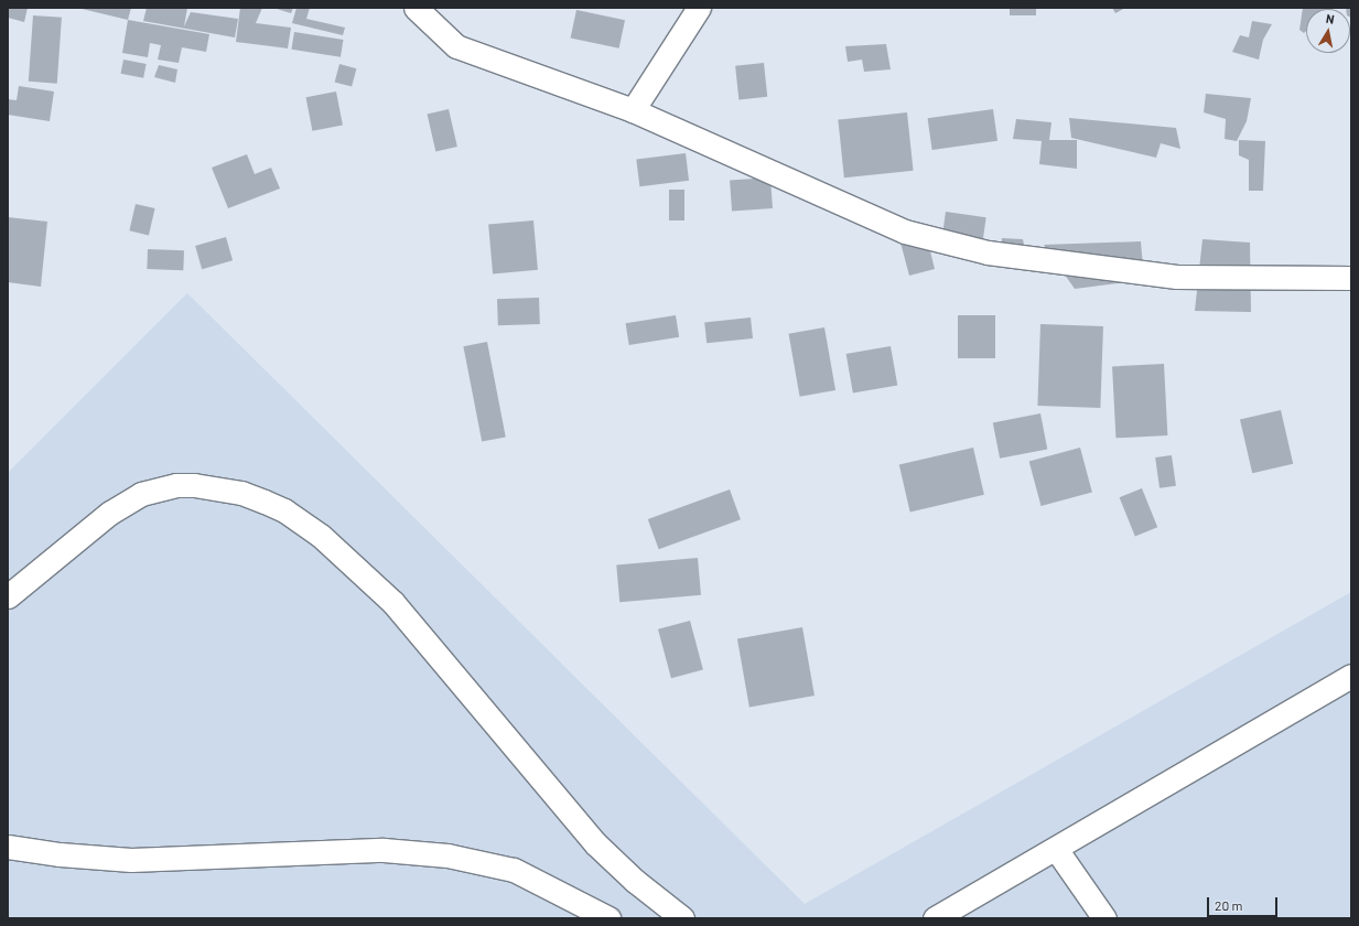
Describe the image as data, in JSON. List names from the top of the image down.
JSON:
{
  "scale_bar": "20 m",
  "north": "top"
}
